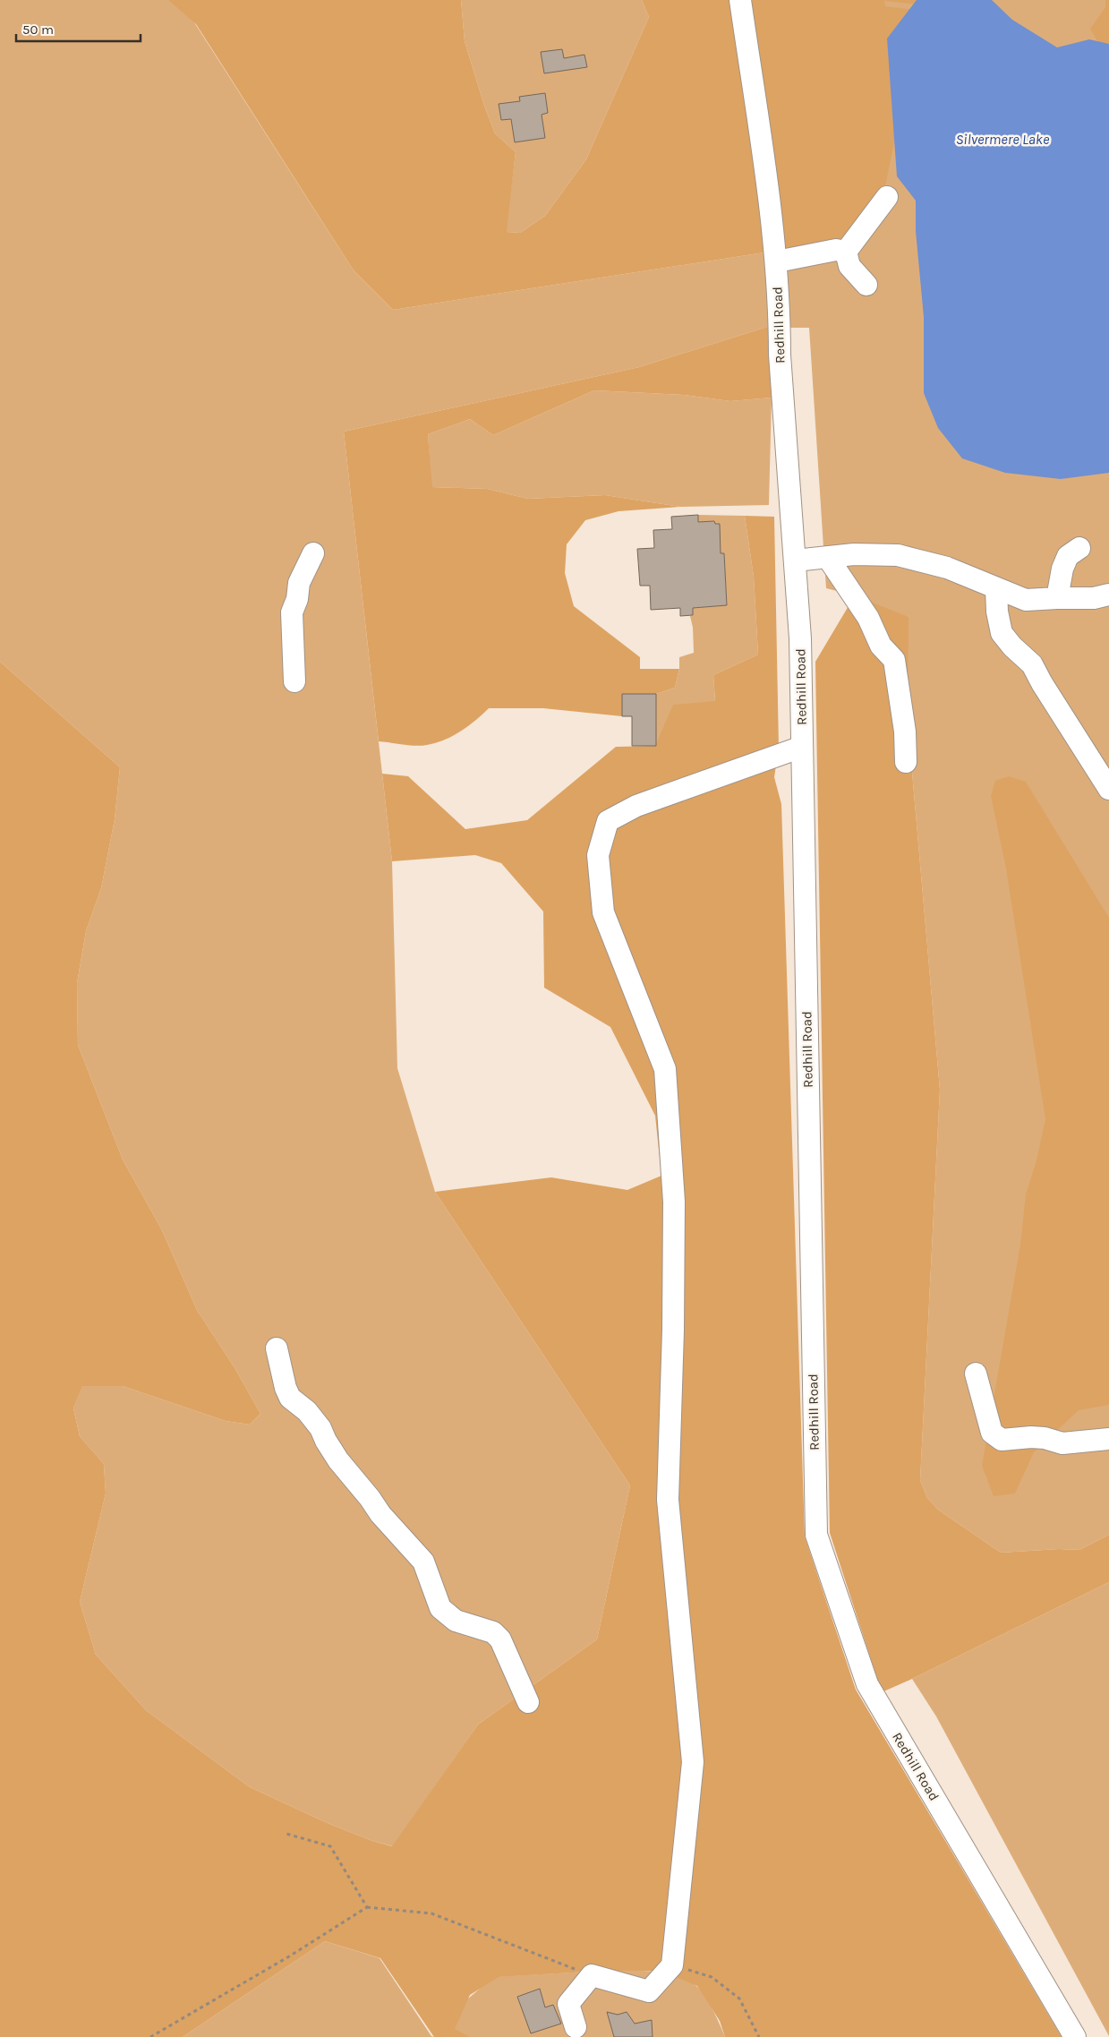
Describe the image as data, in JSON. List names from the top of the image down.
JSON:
{
  "streets": {
    "street": ["Redhill Road"]
  },
  "water": ["Silvermere Lake"],
  "scale_bar": "50 m"
}
